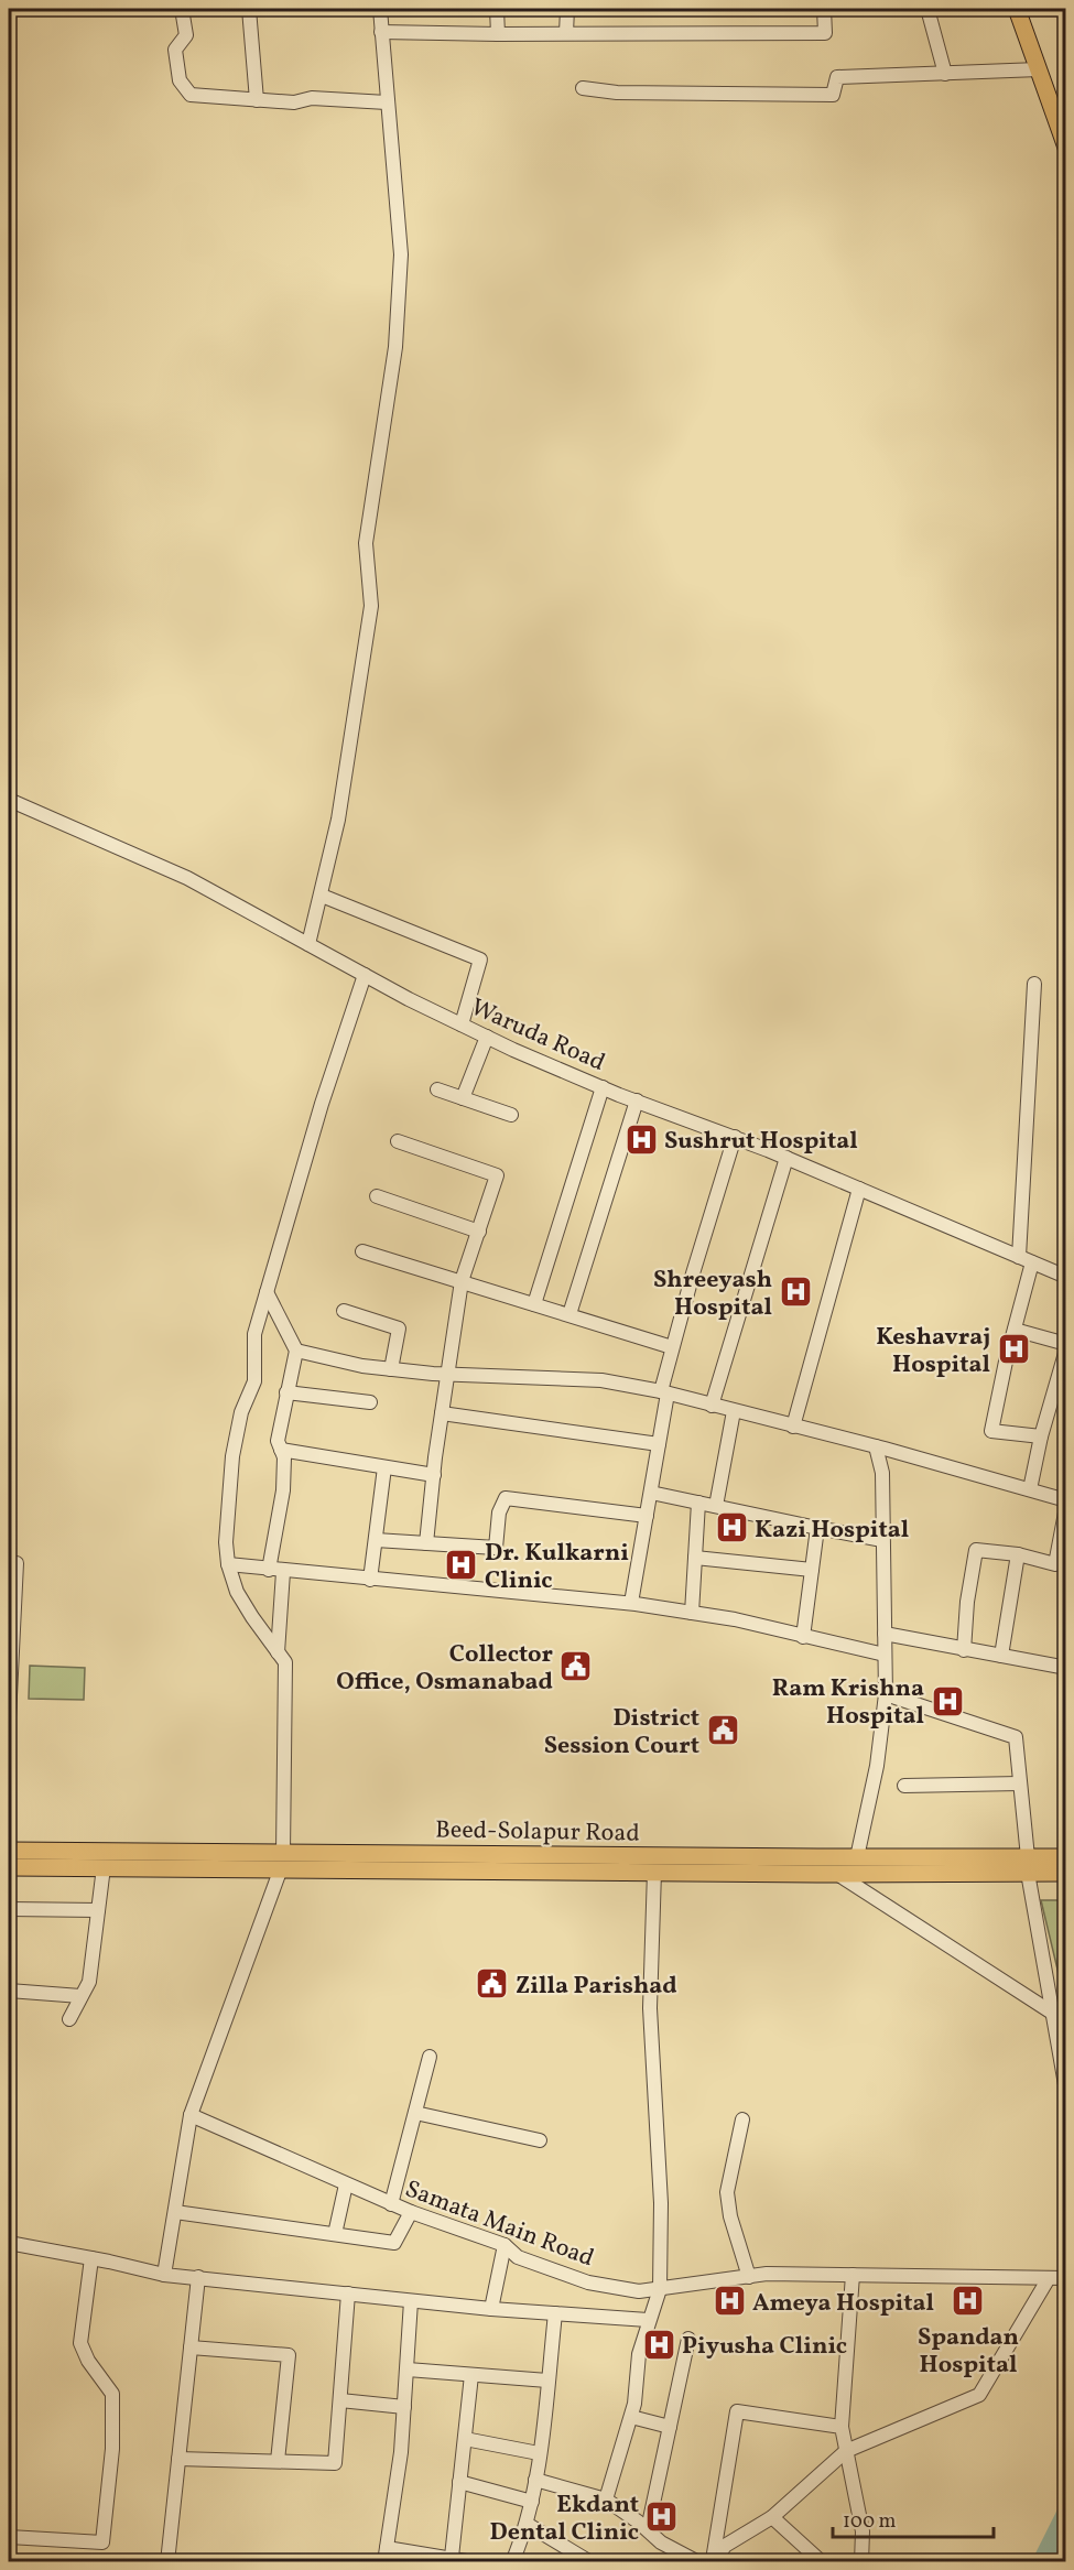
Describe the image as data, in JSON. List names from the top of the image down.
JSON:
{
  "streets": {
    "main road": ["Beed-Solapur Road"],
    "street": ["Waruda Road", "Samata Main Road"]
  },
  "places": {
    "hospital": [
      "Sushrut Hospital",
      "Shreeyash Hospital",
      "Keshavraj Hospital",
      "Kazi Hospital",
      "Dr. Kulkarni Clinic",
      "Ram Krishna Hospital",
      "Spandan Hospital",
      "Ameya Hospital",
      "Piyusha Clinic",
      "Ekdant Dental Clinic"
    ],
    "public building": ["Collector Office, Osmanabad", "District Session Court", "Zilla Parishad"]
  },
  "scale_bar": "100 m"
}
